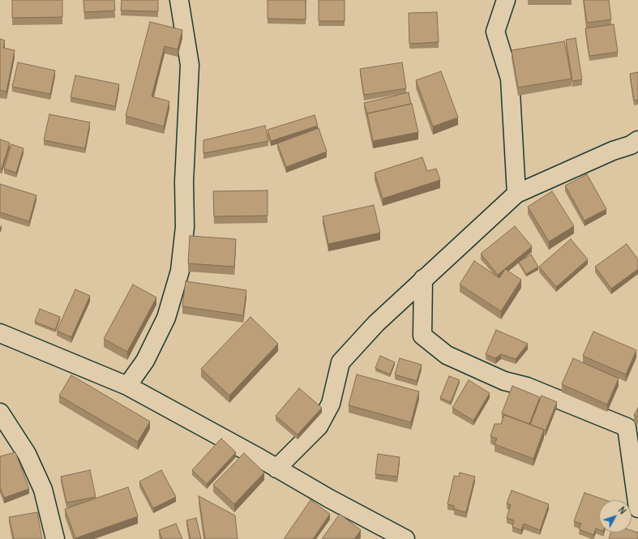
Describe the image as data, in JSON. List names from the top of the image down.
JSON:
{
  "north": "top right"
}
